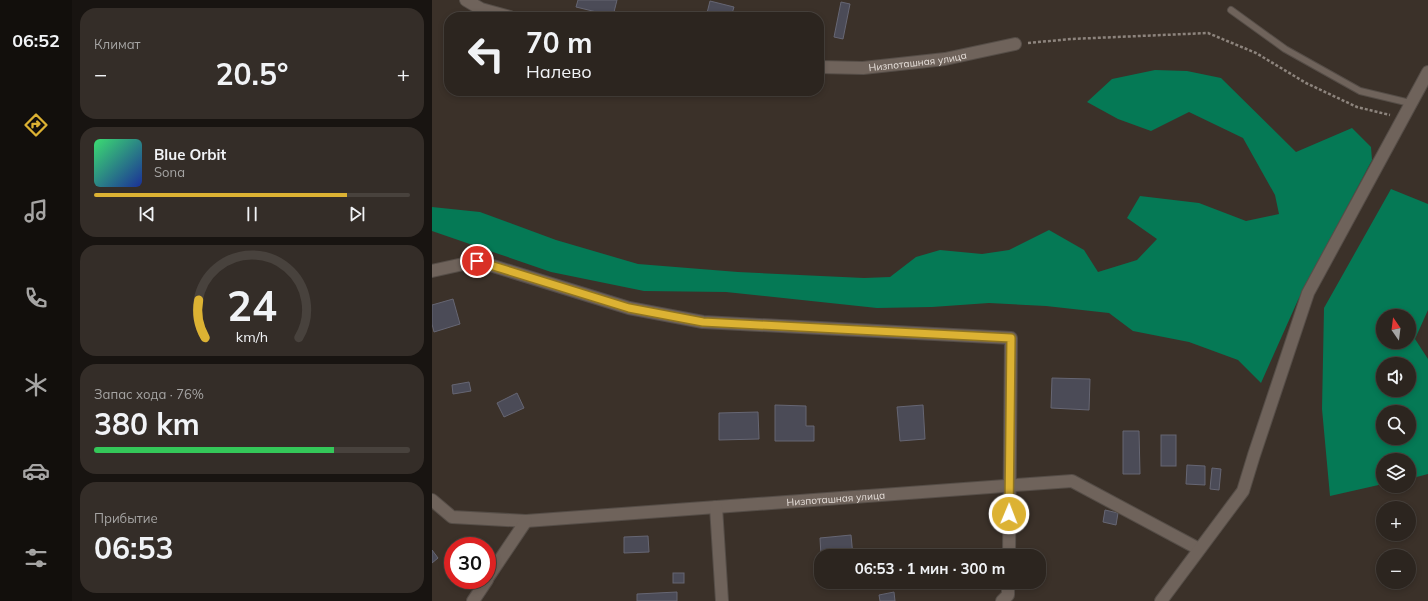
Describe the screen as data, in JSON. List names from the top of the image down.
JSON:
{
  "streets": {
    "street": ["Низпоташная улица"]
  },
  "north": "top",
  "page": {
    "tabs": "06:52",
    "tile": [
      "Климат",
      ["Запас хода · 76%", "380 km"],
      ["Прибытие", "06:53"]
    ],
    "turn": ["70 m", "Налево"],
    "heat": ["−", "20.5°", "+"],
    "song": ["Blue Orbit", "Sona"],
    "map_buttons": ["+", "−"],
    "limit": "30",
    "trip": "06:53 · 1 мин · 300 m",
    "gauge": ["24", "km/h"]
  }
}
